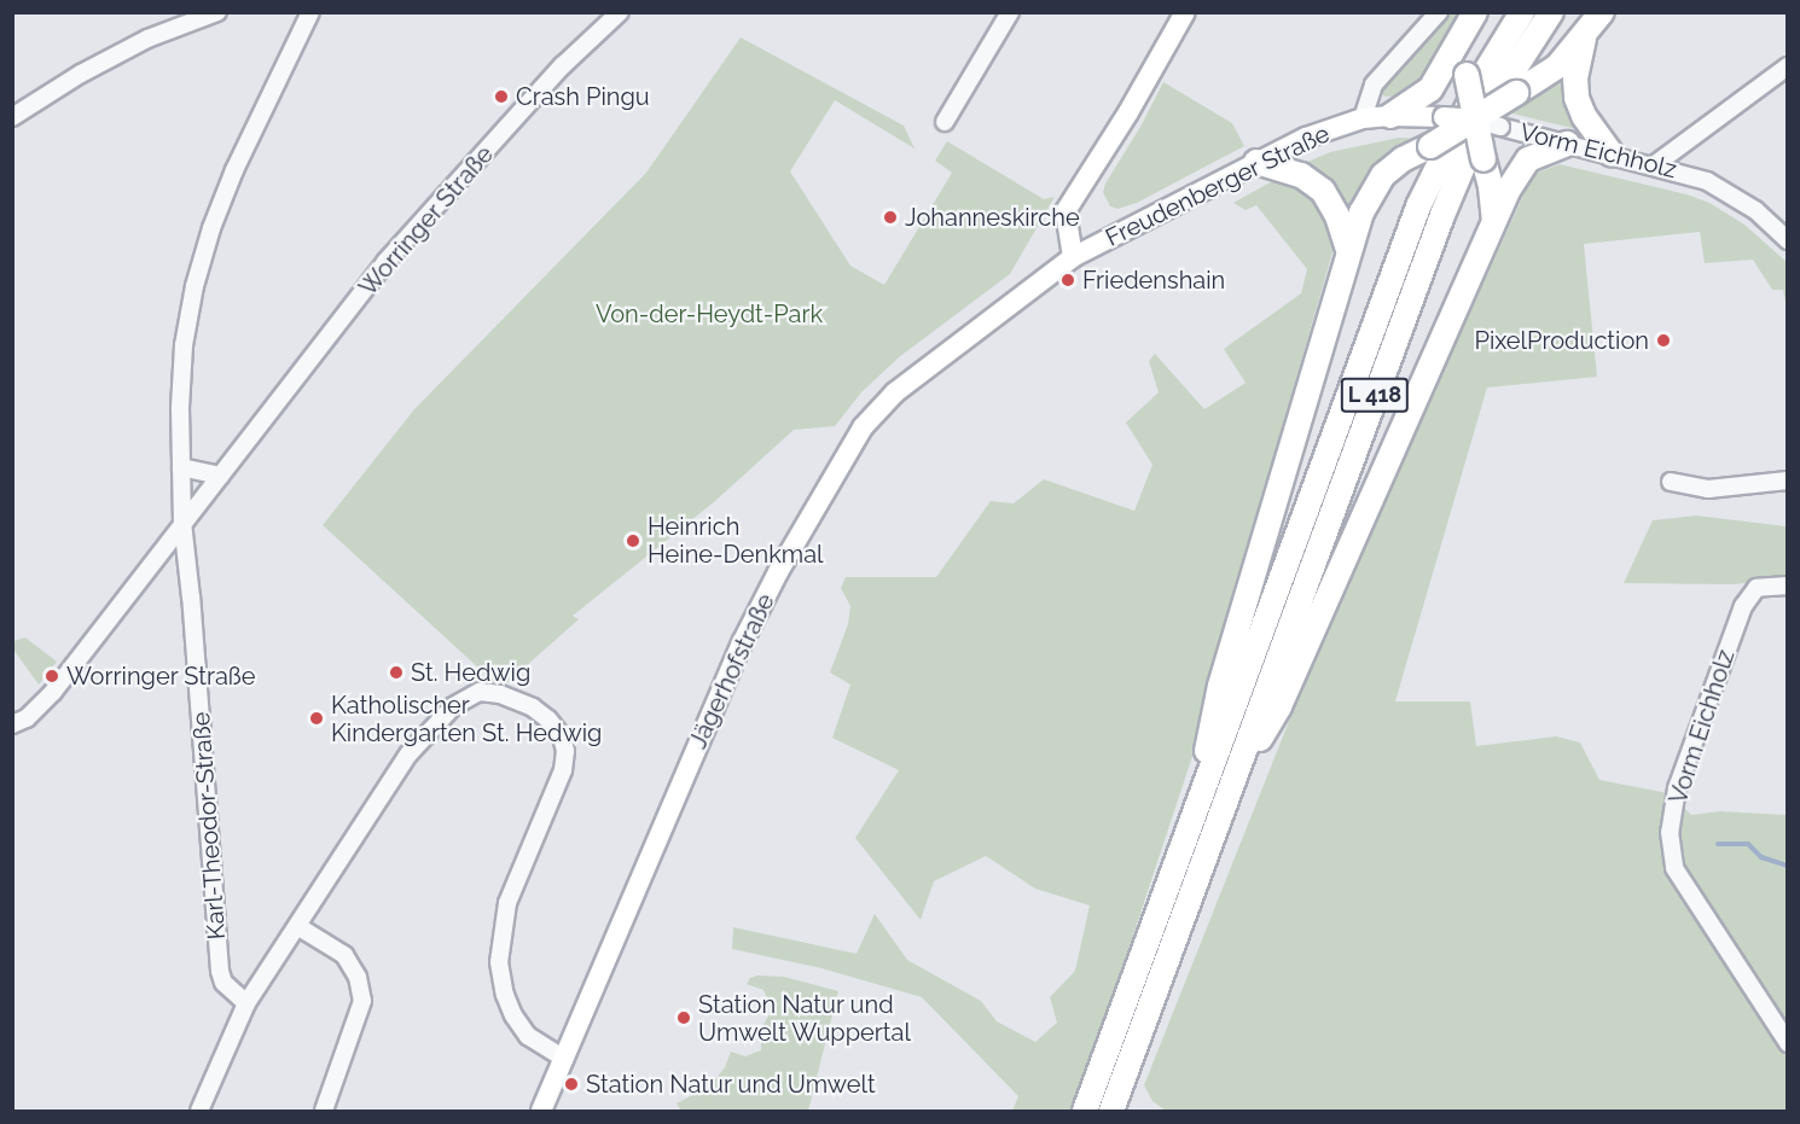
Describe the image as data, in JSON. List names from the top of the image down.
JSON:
{
  "streets": {
    "highway": ["L 418"],
    "main road": ["Freudenberger Straße", "Jägerhofstraße"],
    "street": ["Vorm Eichholz", "Worringer Straße", "Karl-Theodor-Straße"]
  },
  "crossings": [
    ["Vorm Eichholz", "Freudenberger Straße"],
    ["Freudenberger Straße", "Jägerhofstraße"],
    ["Worringer Straße", "Karl-Theodor-Straße"]
  ],
  "parks": ["Von-der-Heydt-Park"],
  "places": [
    "Crash Pingu",
    "Johanneskirche",
    "Friedenshain",
    "PixelProduction",
    "Heinrich Heine-Denkmal",
    "St. Hedwig",
    "Worringer Straße",
    "Katholischer Kindergarten St. Hedwig",
    "Station Natur und Umwelt Wuppertal",
    "Station Natur und Umwelt"
  ]
}
